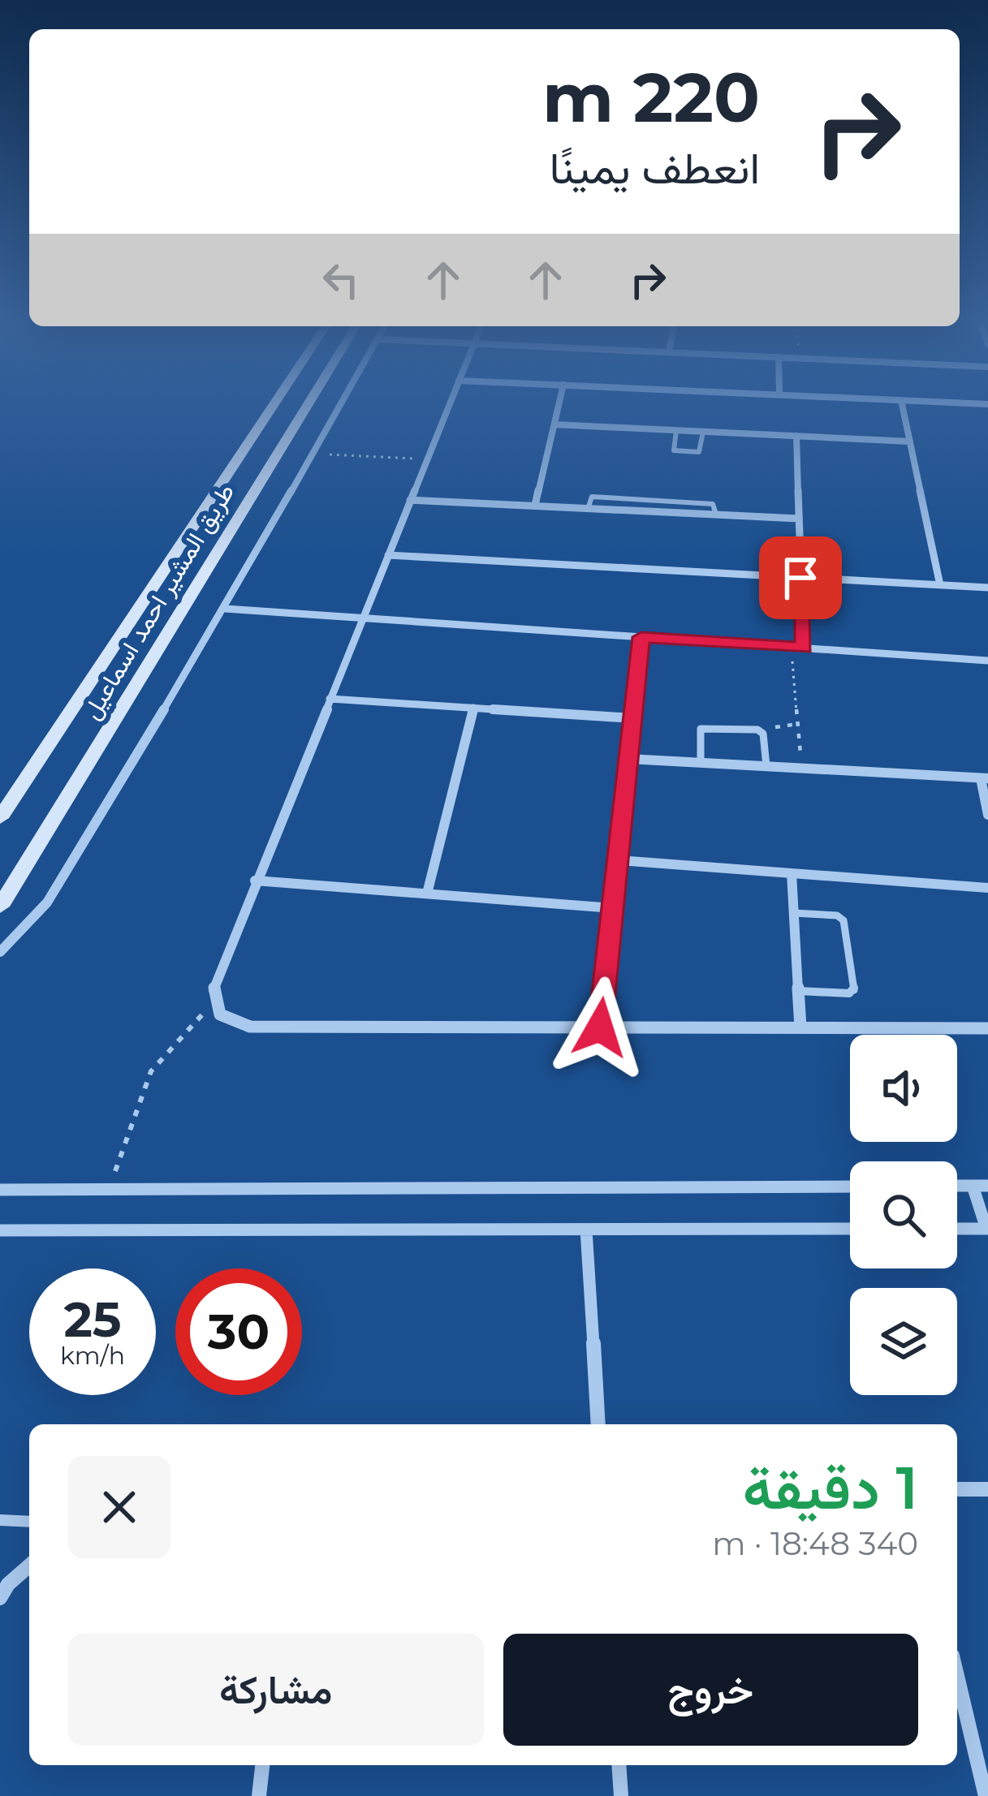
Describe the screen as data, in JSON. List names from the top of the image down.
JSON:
{
  "streets": {
    "street": ["طريق المشير احمد اسماعيل"]
  },
  "page": {
    "turn": ["220 m", "انعطف يمينًا"],
    "speed": "25 km/h",
    "limit": "30",
    "heading": ["1 دقيقة", "340 m · 18:48"],
    "buttons": ["خروج", "مشاركة"]
  }
}
